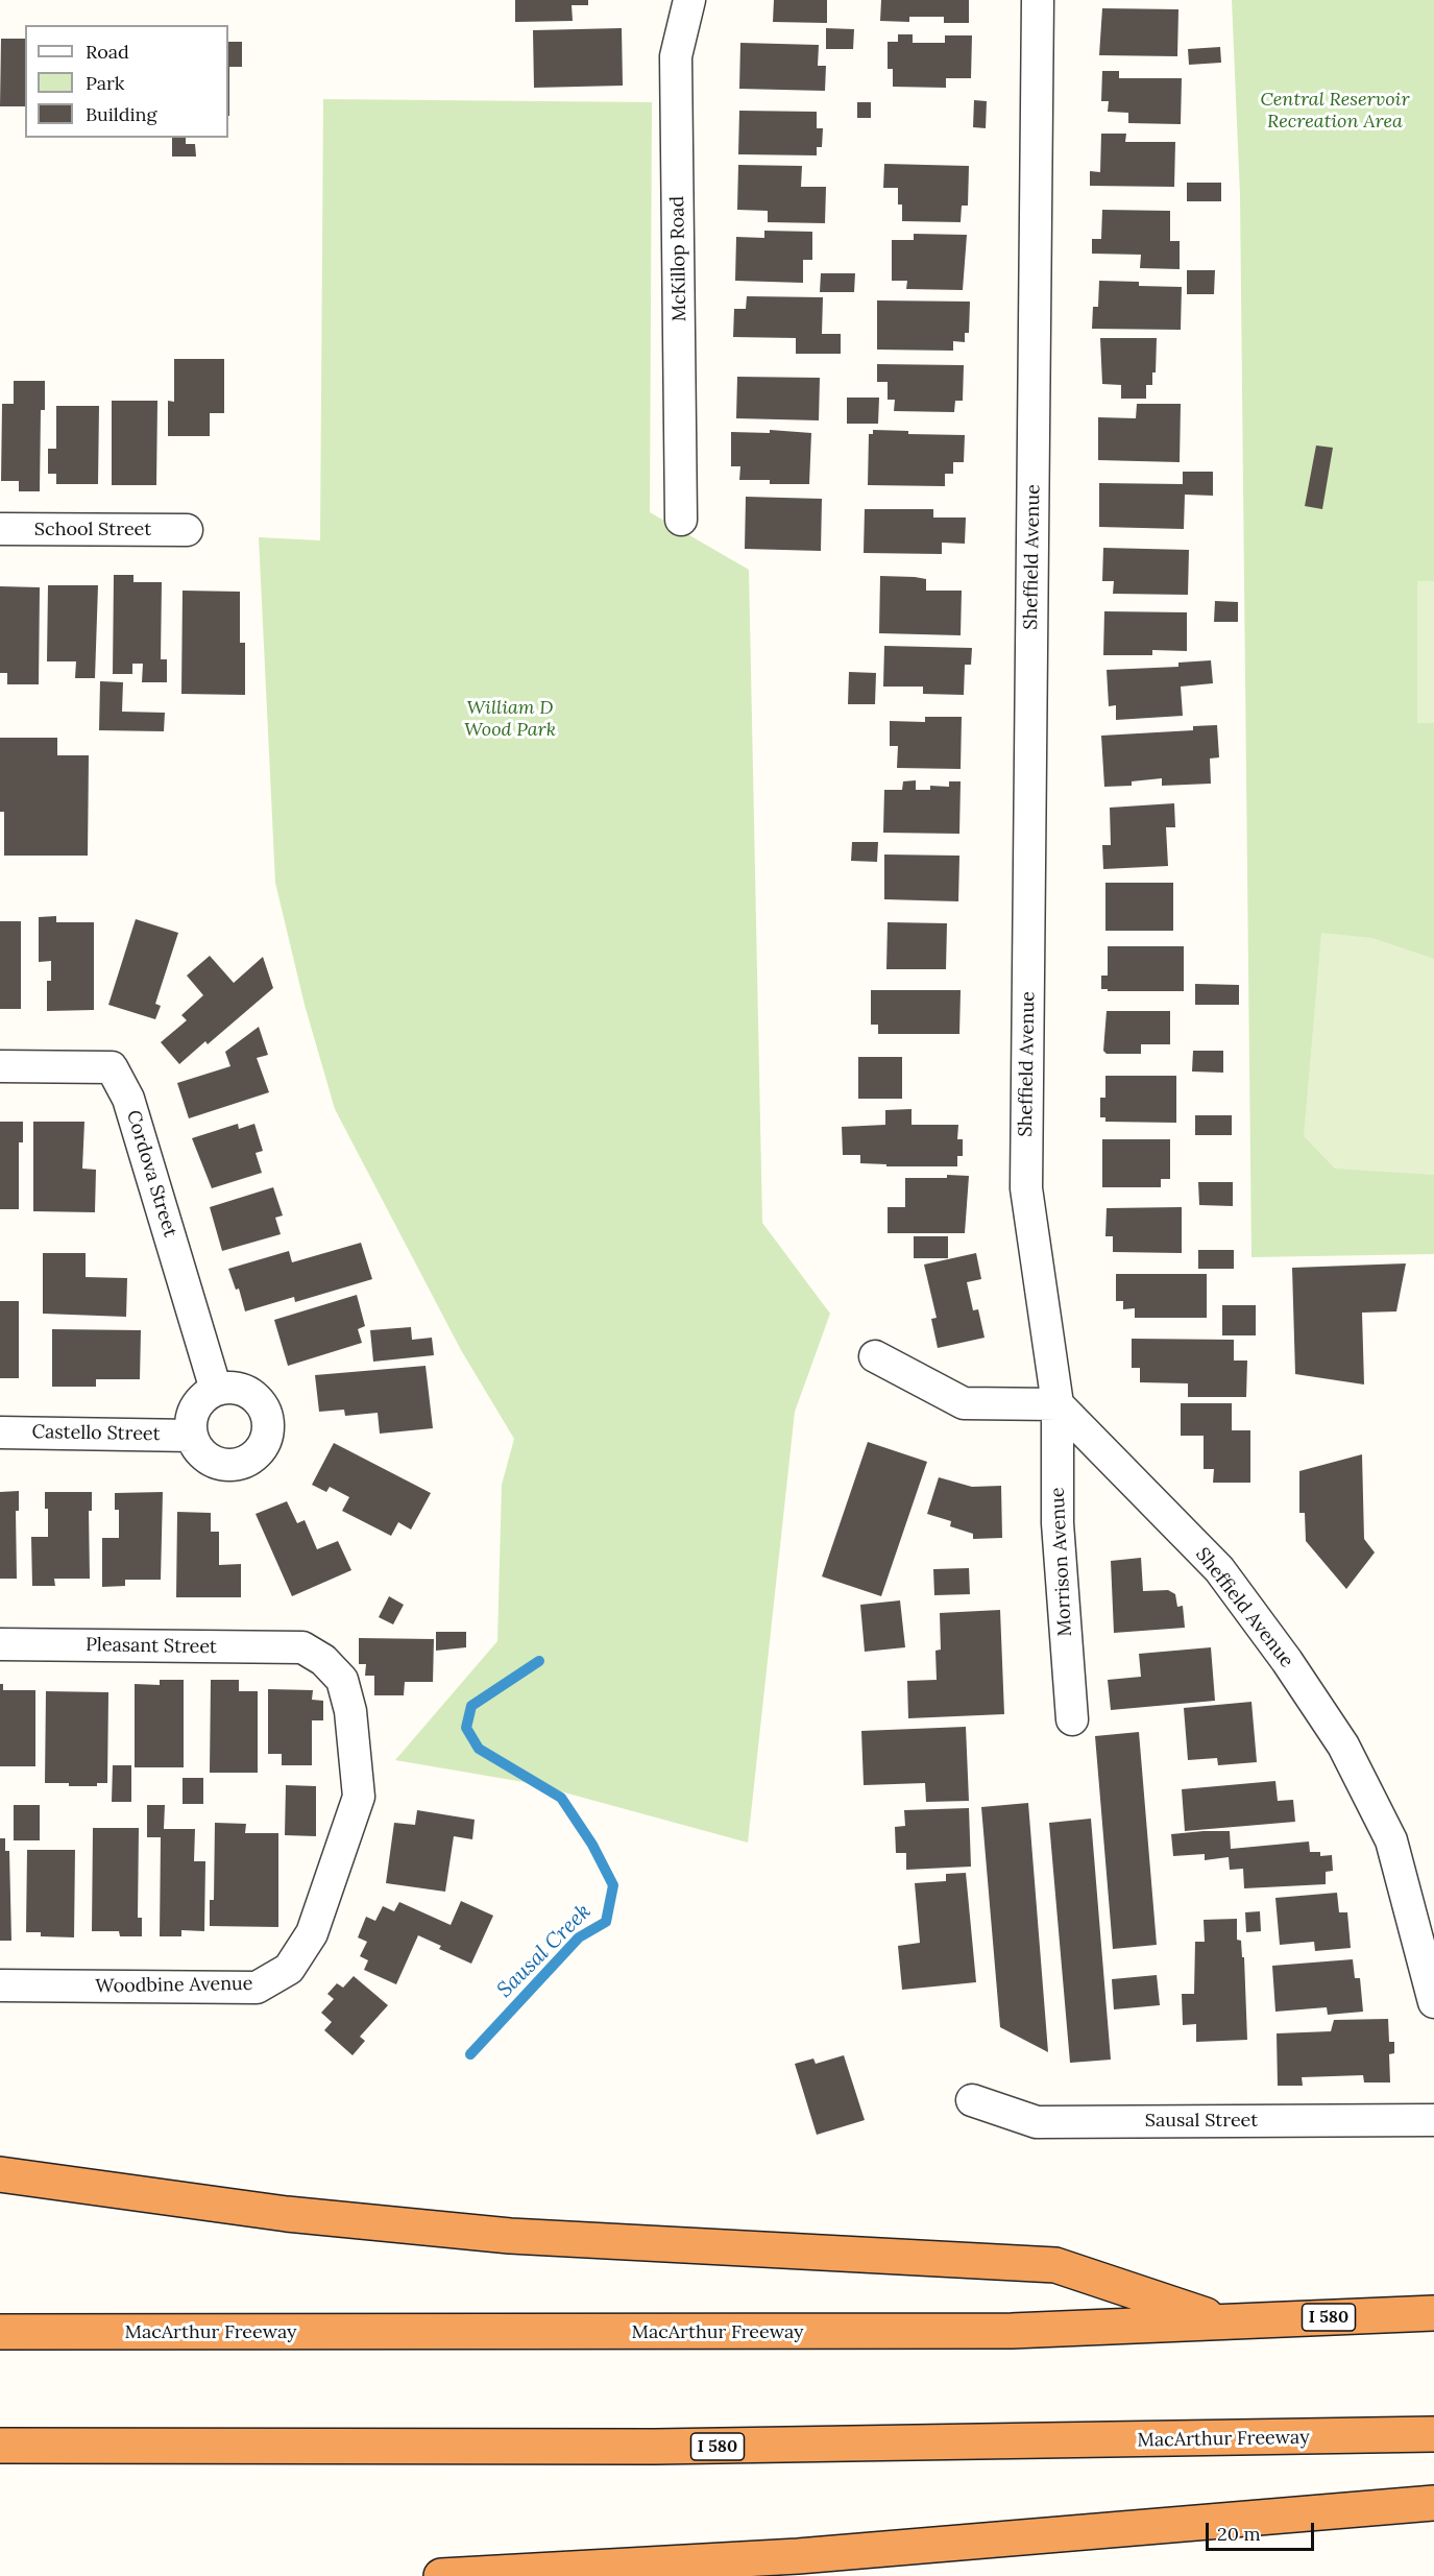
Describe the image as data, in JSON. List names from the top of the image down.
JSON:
{
  "streets": {
    "highway": ["I 580", "MacArthur Freeway"],
    "street": [
      "McKillop Road",
      "School Street",
      "Sheffield Avenue",
      "Cordova Street",
      "Castello Street",
      "Morrison Avenue",
      "Pleasant Street",
      "Woodbine Avenue",
      "Sausal Street"
    ]
  },
  "crossings": [
    ["Sheffield Avenue", "Morrison Avenue"],
    ["Cordova Street", "Castello Street"],
    ["Pleasant Street", "Woodbine Avenue"]
  ],
  "water": ["Sausal Creek"],
  "parks": ["Central Reservoir Recreation Area", "William D Wood Park"],
  "legend": ["Road", "Park", "Building"],
  "scale_bar": "20 m"
}
